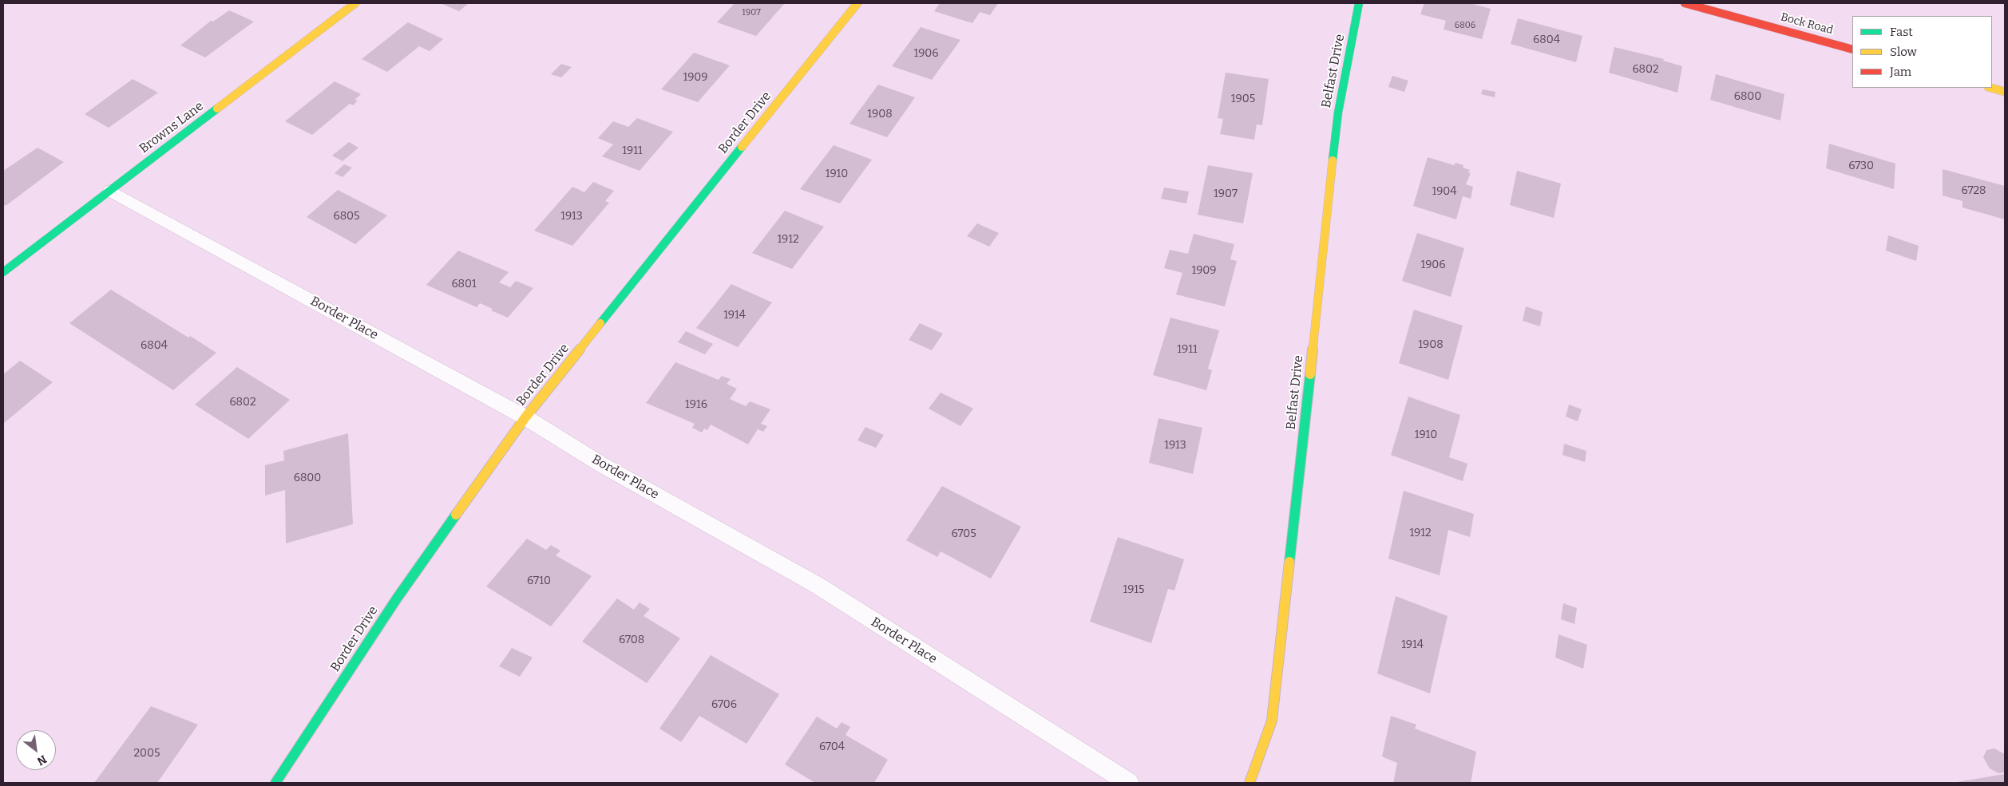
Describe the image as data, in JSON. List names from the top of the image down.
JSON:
{
  "streets": {
    "street": [
      "Bock Road",
      "Belfast Drive",
      "Border Drive",
      "Browns Lane"
    ],
    "lane": ["Border Place"]
  },
  "crossings": [
    ["Border Drive", "Border Place"],
    ["Browns Lane", "Border Place"]
  ],
  "house_numbers": [
    "1907",
    "6806",
    "6804",
    "1906",
    "6802",
    "1909",
    "6800",
    "1905",
    "1908",
    "1911",
    "6730",
    "1910",
    "6728",
    "1904",
    "1907",
    "6805",
    "1913",
    "1912",
    "1906",
    "1909",
    "6801",
    "1914",
    "1908",
    "6804",
    "1911",
    "6802",
    "1916",
    "1910",
    "1913",
    "6800",
    "1912",
    "6705",
    "6710",
    "1915",
    "6708",
    "1914",
    "6706",
    "6704",
    "2005"
  ],
  "legend": ["Fast", "Slow", "Jam"],
  "north": "bottom right"
}
